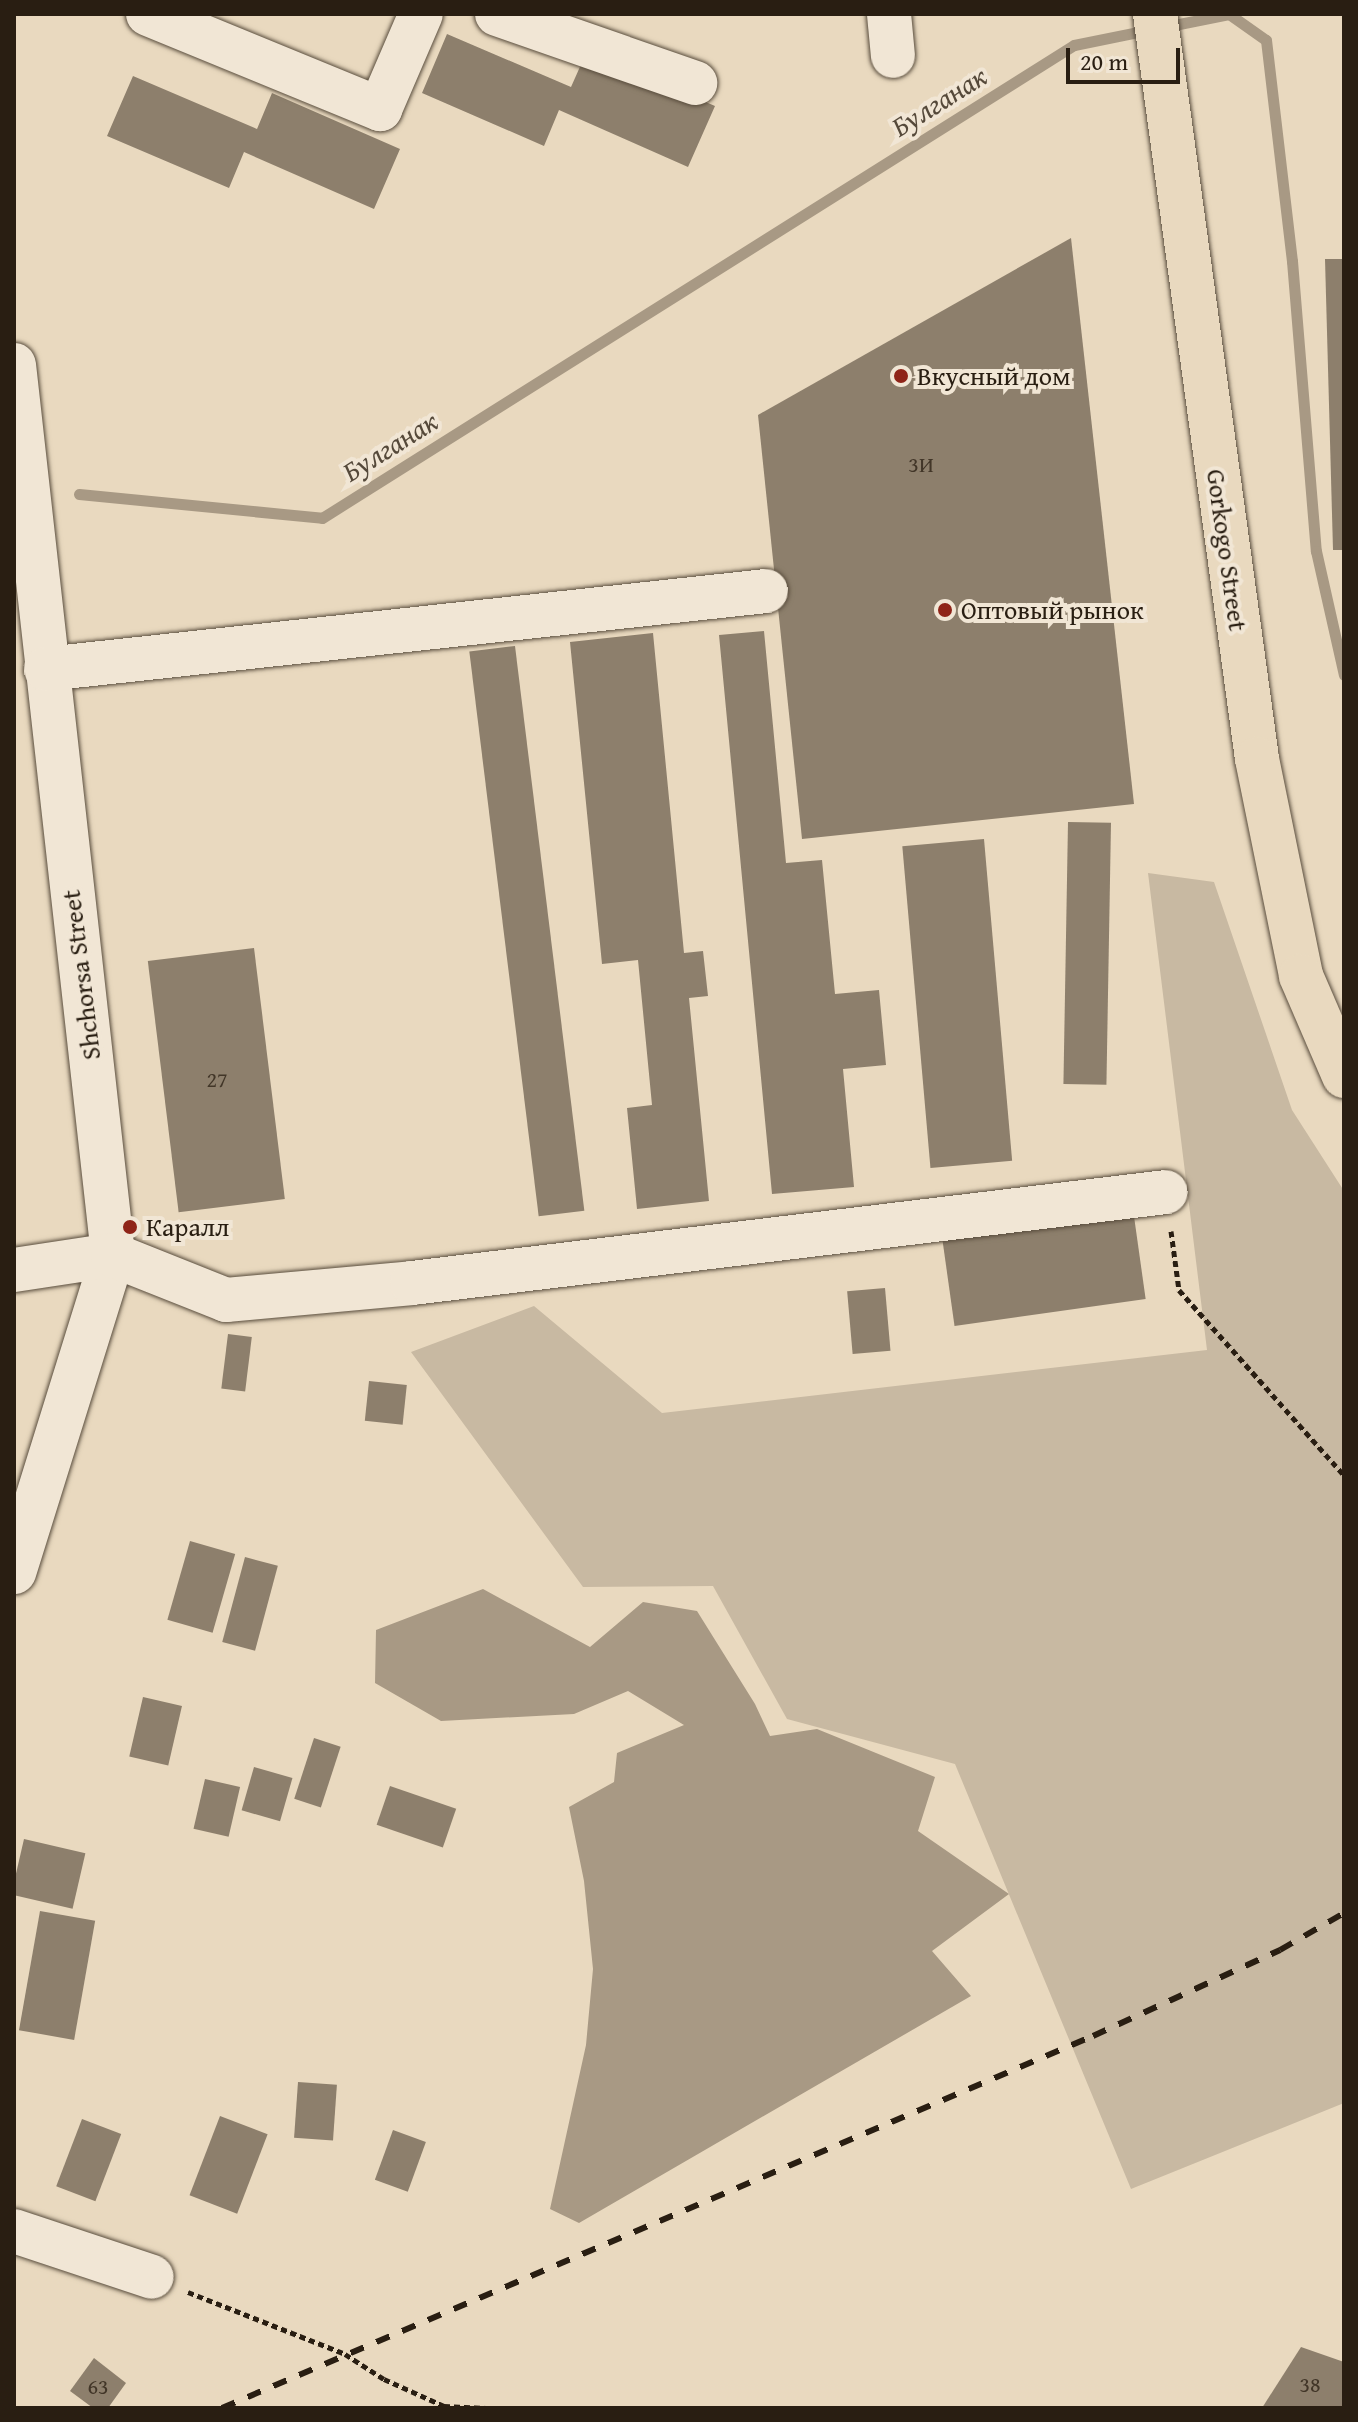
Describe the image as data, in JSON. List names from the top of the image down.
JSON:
{
  "streets": {
    "main road": ["Gorkogo Street"],
    "lane": ["Shchorsa Street"]
  },
  "water": ["Булганак"],
  "places": ["Вкусный дом", "Оптовый рынок", "Каралл"],
  "house_numbers": [
    "3И",
    "27",
    "38",
    "63"
  ],
  "scale_bar": "20 m"
}
